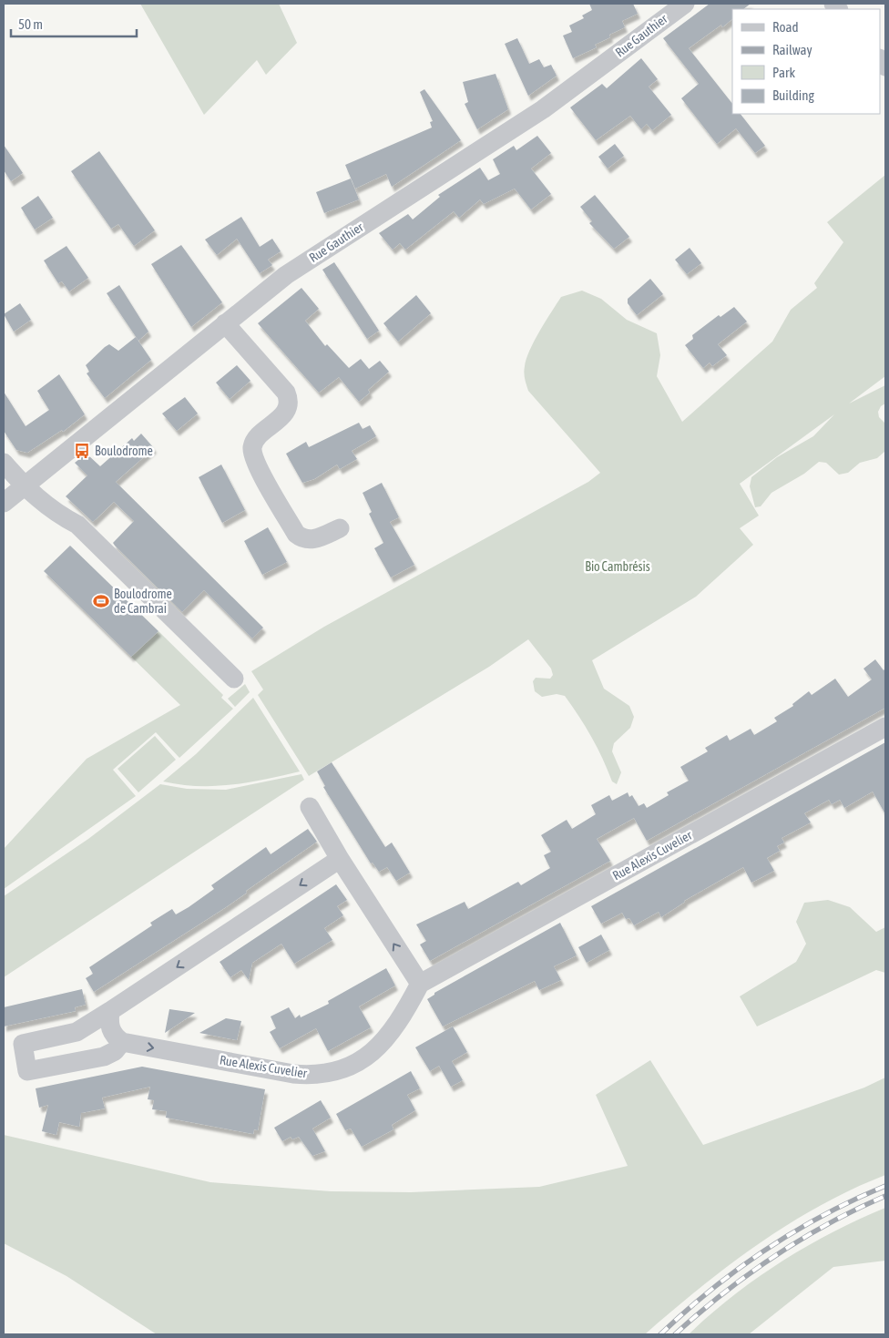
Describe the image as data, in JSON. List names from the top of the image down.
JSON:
{
  "streets": {
    "street": ["Rue Gauthier", "Rue Alexis Cuvelier"]
  },
  "parks": ["Bio Cambrésis"],
  "places": {
    "bus stop": ["Boulodrome"],
    "sports": ["Boulodrome de Cambrai"]
  },
  "legend": [
    "Road",
    "Railway",
    "Park",
    "Building"
  ],
  "scale_bar": "50 m"
}
